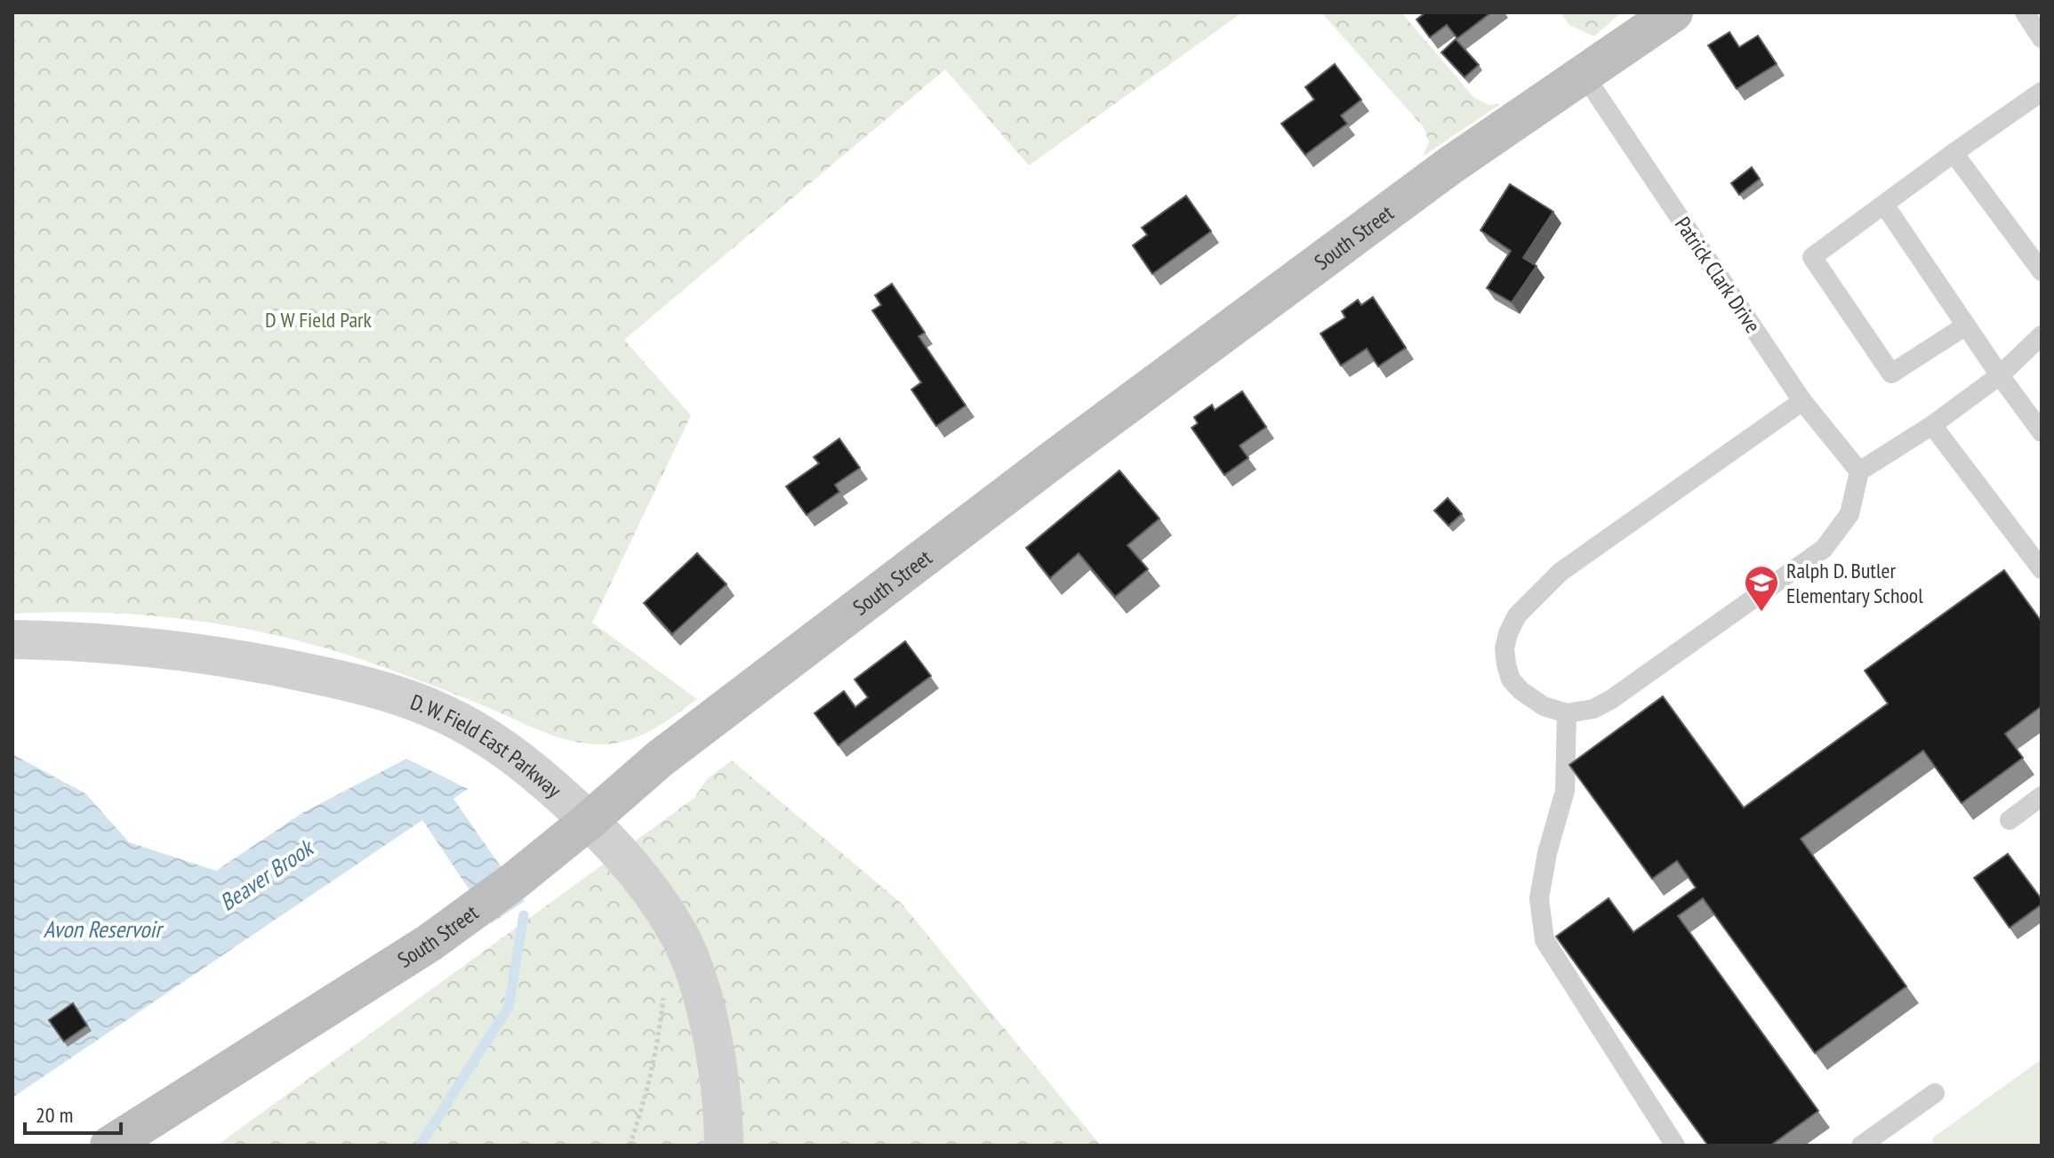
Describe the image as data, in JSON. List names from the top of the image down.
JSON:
{
  "streets": {
    "street": ["South Street", "D. W. Field East Parkway"],
    "lane": ["Patrick Clark Drive"]
  },
  "crossings": [
    ["South Street", "Patrick Clark Drive"],
    ["South Street", "D. W. Field East Parkway"]
  ],
  "water": ["Beaver Brook", "Avon Reservoir"],
  "parks": ["D W Field Park"],
  "places": {
    "school or university": ["Ralph D. Butler Elementary School"]
  },
  "scale_bar": "20 m"
}
